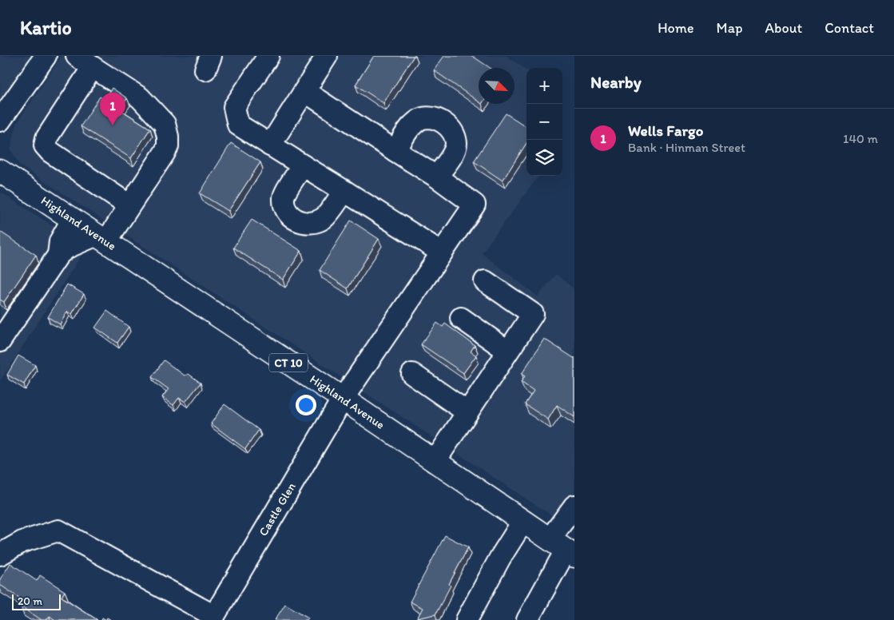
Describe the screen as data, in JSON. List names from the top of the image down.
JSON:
{
  "streets": {
    "highway": ["Highland Avenue", "CT 10"],
    "street": ["Castle Glen"]
  },
  "crossings": [
    ["Highland Avenue", "Castle Glen"]
  ],
  "scale_bar": "20 m",
  "north": "bottom right",
  "page": {
    "header": "Kartio",
    "nav": [
      "Home",
      "Map",
      "About",
      "Contact"
    ],
    "heading": "Nearby",
    "map_buttons": ["+", "−"],
    "pins": "1",
    "list": [
      {
        "mark": "1",
        "name": "Wells Fargo",
        "note": "Bank · Hinman Street",
        "value": "140 m"
      }
    ],
    "scale": "20 m"
  }
}
